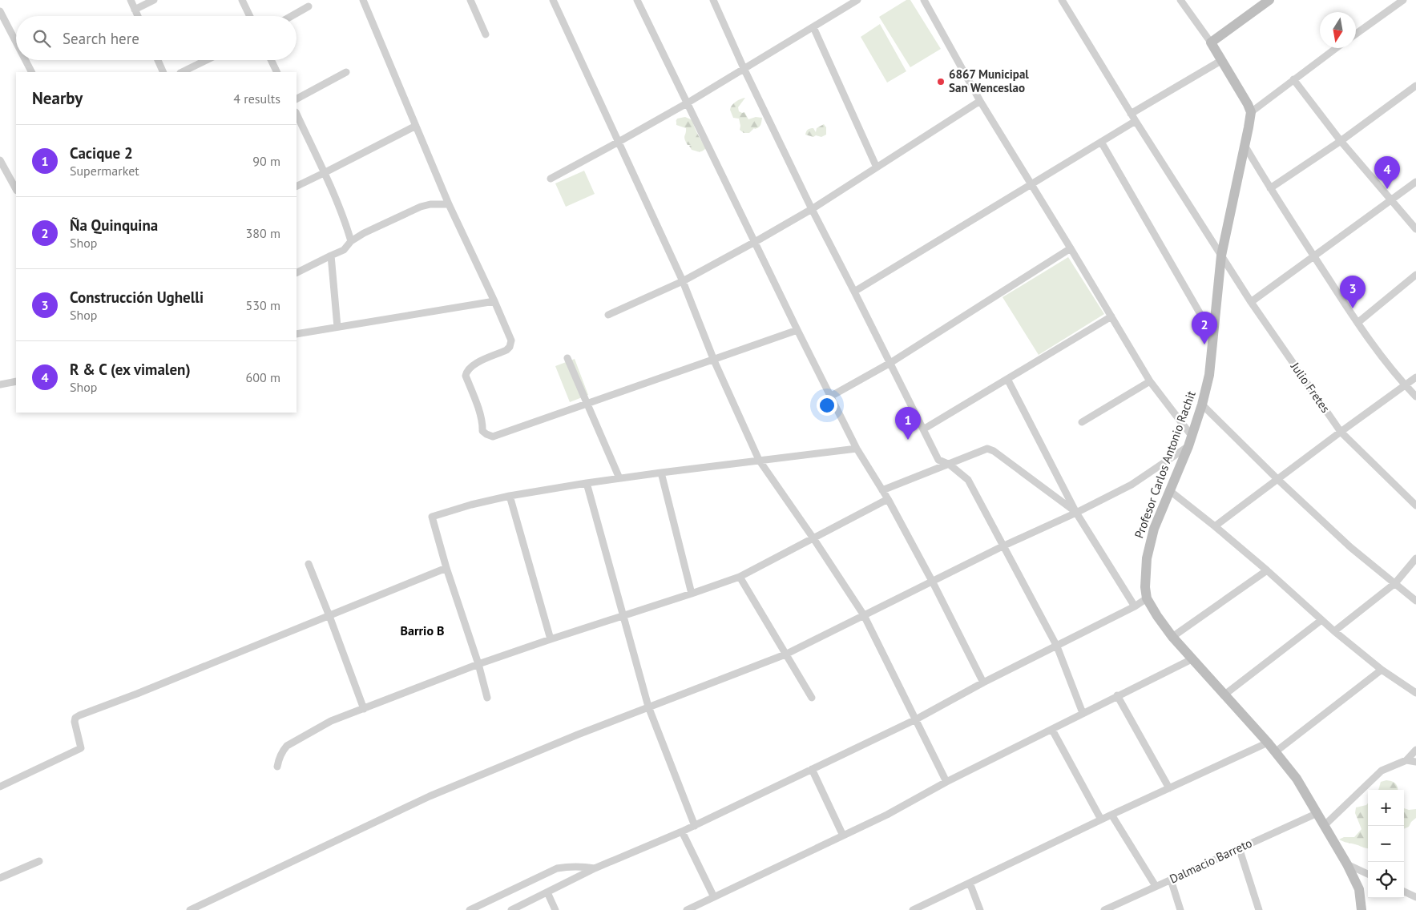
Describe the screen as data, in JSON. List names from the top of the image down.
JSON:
{
  "streets": {
    "main road": ["Profesor Carlos Antonio Rachit"],
    "street": ["Julio Fretes", "Dalmacio Barreto"]
  },
  "crossings": [
    ["Julio Fretes", "Profesor Carlos Antonio Rachit"],
    ["Profesor Carlos Antonio Rachit", "Dalmacio Barreto"]
  ],
  "districts": ["Barrio B"],
  "places": ["6867 Municipal San Wenceslao"],
  "north": "bottom",
  "page": {
    "search": "Search here",
    "heading": ["Nearby", "4 results"],
    "list": [
      {
        "mark": "1",
        "name": "Cacique 2",
        "note": "Supermarket",
        "value": "90 m"
      },
      {
        "mark": "2",
        "name": "Ña Quinquina",
        "note": "Shop",
        "value": "380 m"
      },
      {
        "mark": "3",
        "name": "Construcción Ughelli",
        "note": "Shop",
        "value": "530 m"
      },
      {
        "mark": "4",
        "name": "R & C (ex vimalen)",
        "note": "Shop",
        "value": "600 m"
      }
    ],
    "pins": [
      "4",
      "3",
      "2",
      "1"
    ],
    "map_buttons": ["+", "−"]
  }
}
